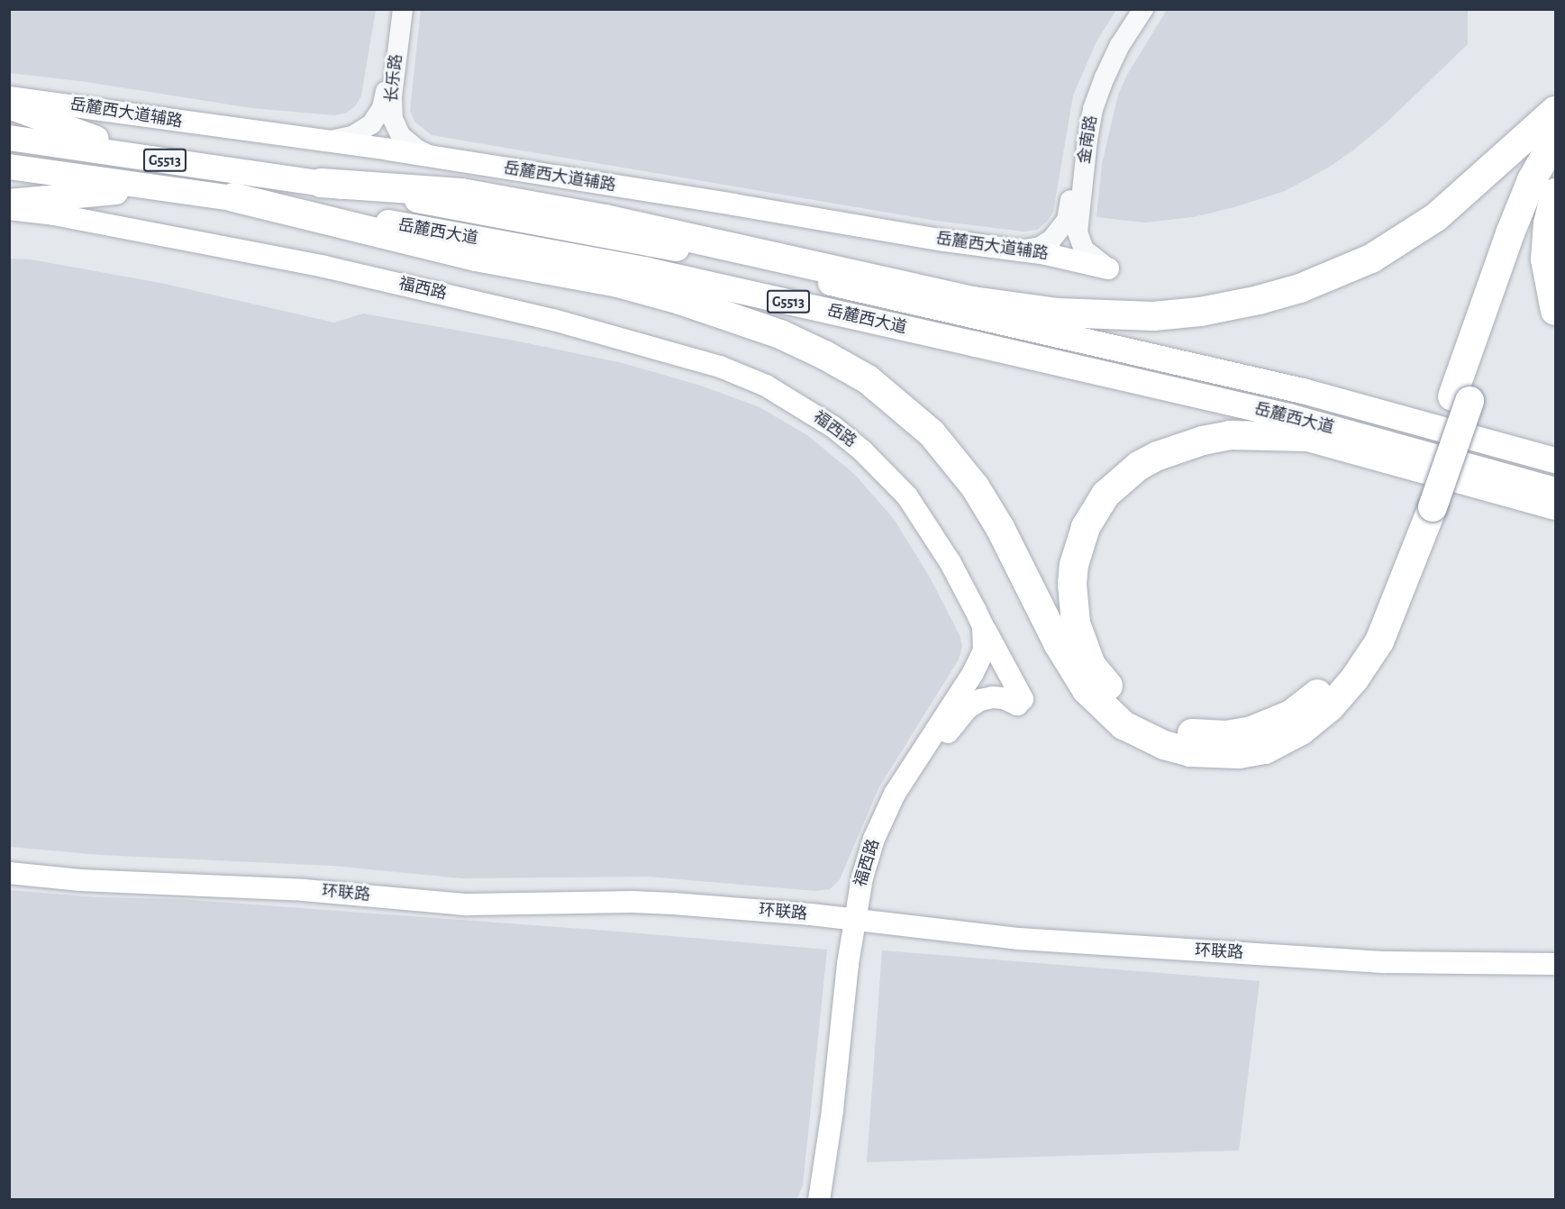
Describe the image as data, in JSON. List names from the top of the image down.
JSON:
{
  "streets": {
    "highway": ["G5513", "岳麓西大道"],
    "main road": ["岳麓西大道辅路", "福西路", "环联路"],
    "street": ["长乐路", "金南路"]
  },
  "crossings": [
    ["长乐路", "岳麓西大道辅路"],
    ["岳麓西大道辅路", "金南路"],
    ["福西路", "环联路"]
  ]
}
